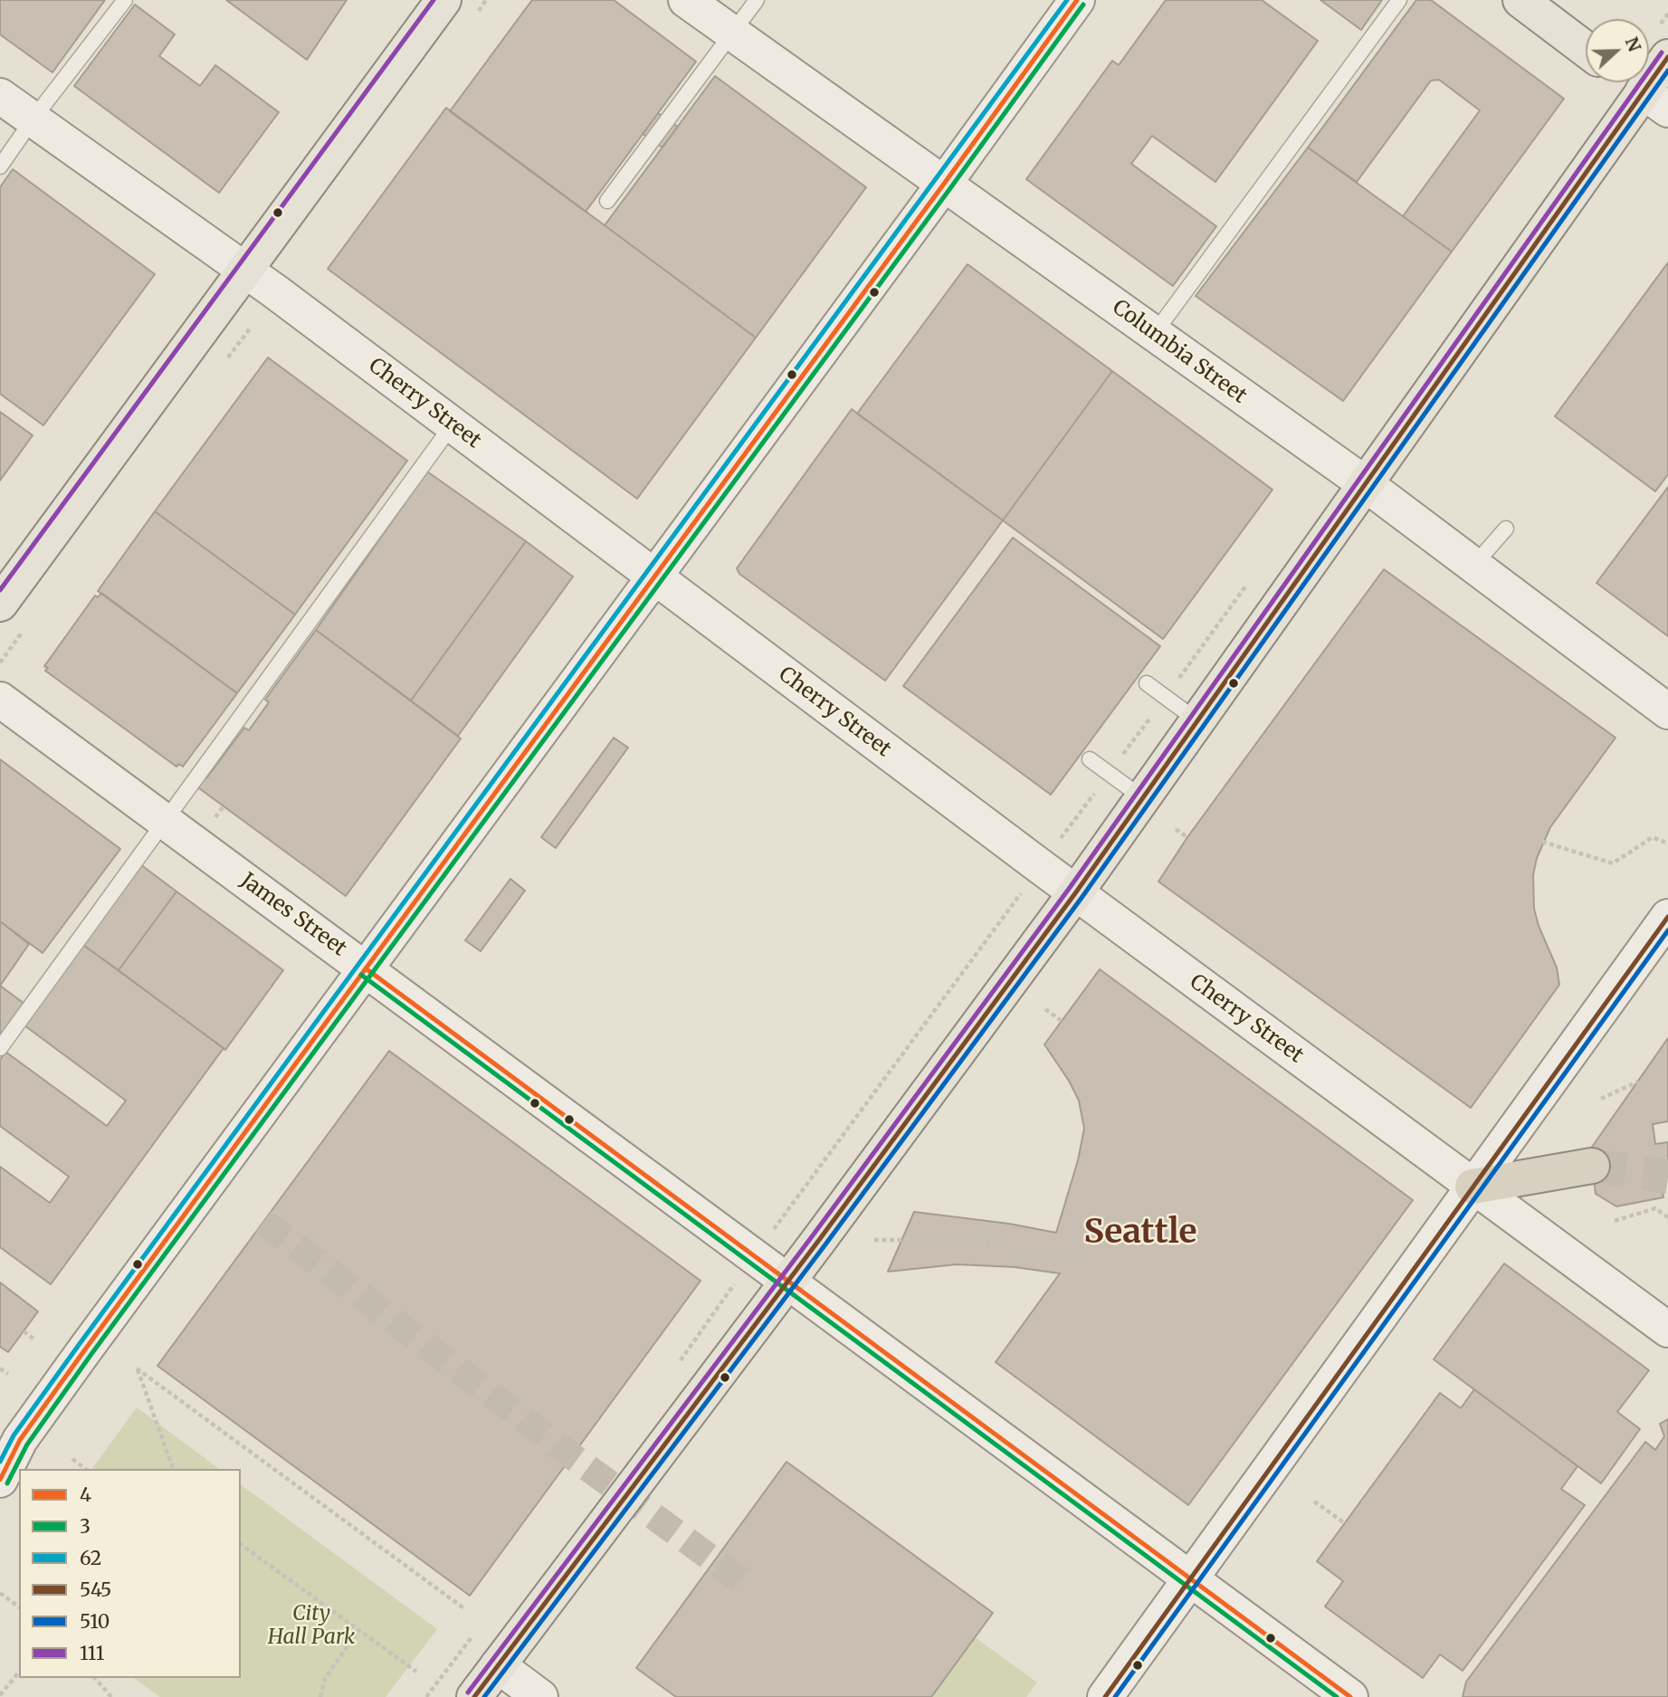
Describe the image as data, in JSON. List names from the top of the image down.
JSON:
{
  "streets": {
    "main road": ["Columbia Street", "Cherry Street", "James Street"]
  },
  "districts": ["Seattle"],
  "parks": ["City Hall Park"],
  "lines": [
    "transit line 4",
    "transit line 62",
    "transit line 111",
    "transit line 3",
    "transit line 545",
    "transit line 510"
  ],
  "legend": [
    "4",
    "3",
    "62",
    "545",
    "510",
    "111"
  ],
  "north": "right"
}
